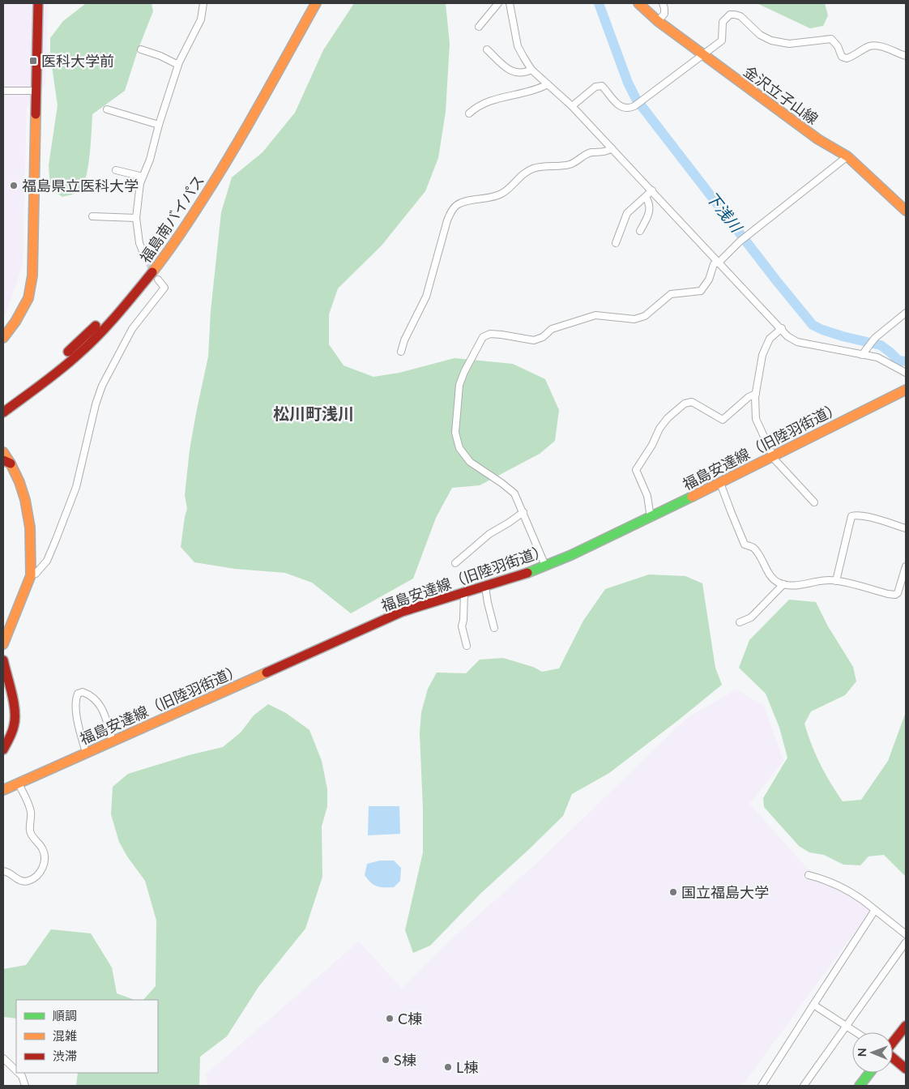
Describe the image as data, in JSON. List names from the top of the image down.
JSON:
{
  "streets": {
    "main road": ["金沢立子山線", "福島南バイパス", "福島安達線（旧陸羽街道）"]
  },
  "districts": ["松川町浅川"],
  "water": ["下浅川"],
  "places": {
    "transit": ["医科大学前"],
    "other": [
      "福島県立医科大学",
      "国立福島大学",
      "C棟",
      "S棟",
      "L棟"
    ]
  },
  "legend": ["順調", "混雑", "渋滞"],
  "north": "left"
}
